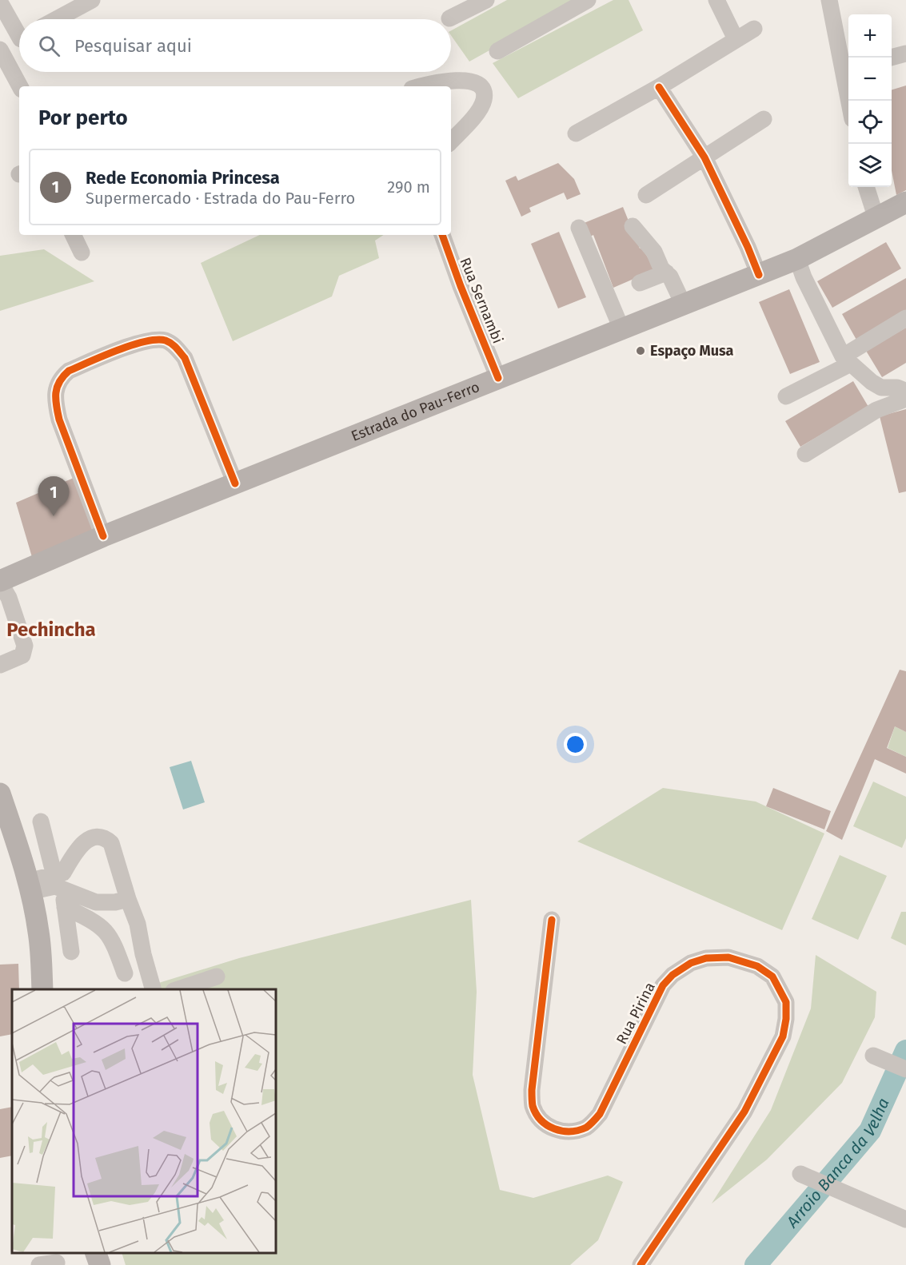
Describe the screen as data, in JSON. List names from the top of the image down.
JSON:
{
  "streets": {
    "main road": ["Estrada do Pau-Ferro"],
    "street": ["Rua Sernambi", "Rua Pirina"]
  },
  "crossings": [
    ["Rua Sernambi", "Estrada do Pau-Ferro"]
  ],
  "districts": ["Pechincha"],
  "water": ["Arroio Banca da Velha"],
  "places": ["Espaço Musa"],
  "page": {
    "map_buttons": ["+", "−"],
    "search": "Pesquisar aqui",
    "heading": "Por perto",
    "list": [
      {
        "mark": "1",
        "name": "Rede Economia Princesa",
        "note": "Supermercado · Estrada do Pau-Ferro",
        "value": "290 m"
      }
    ],
    "pins": "1"
  }
}
